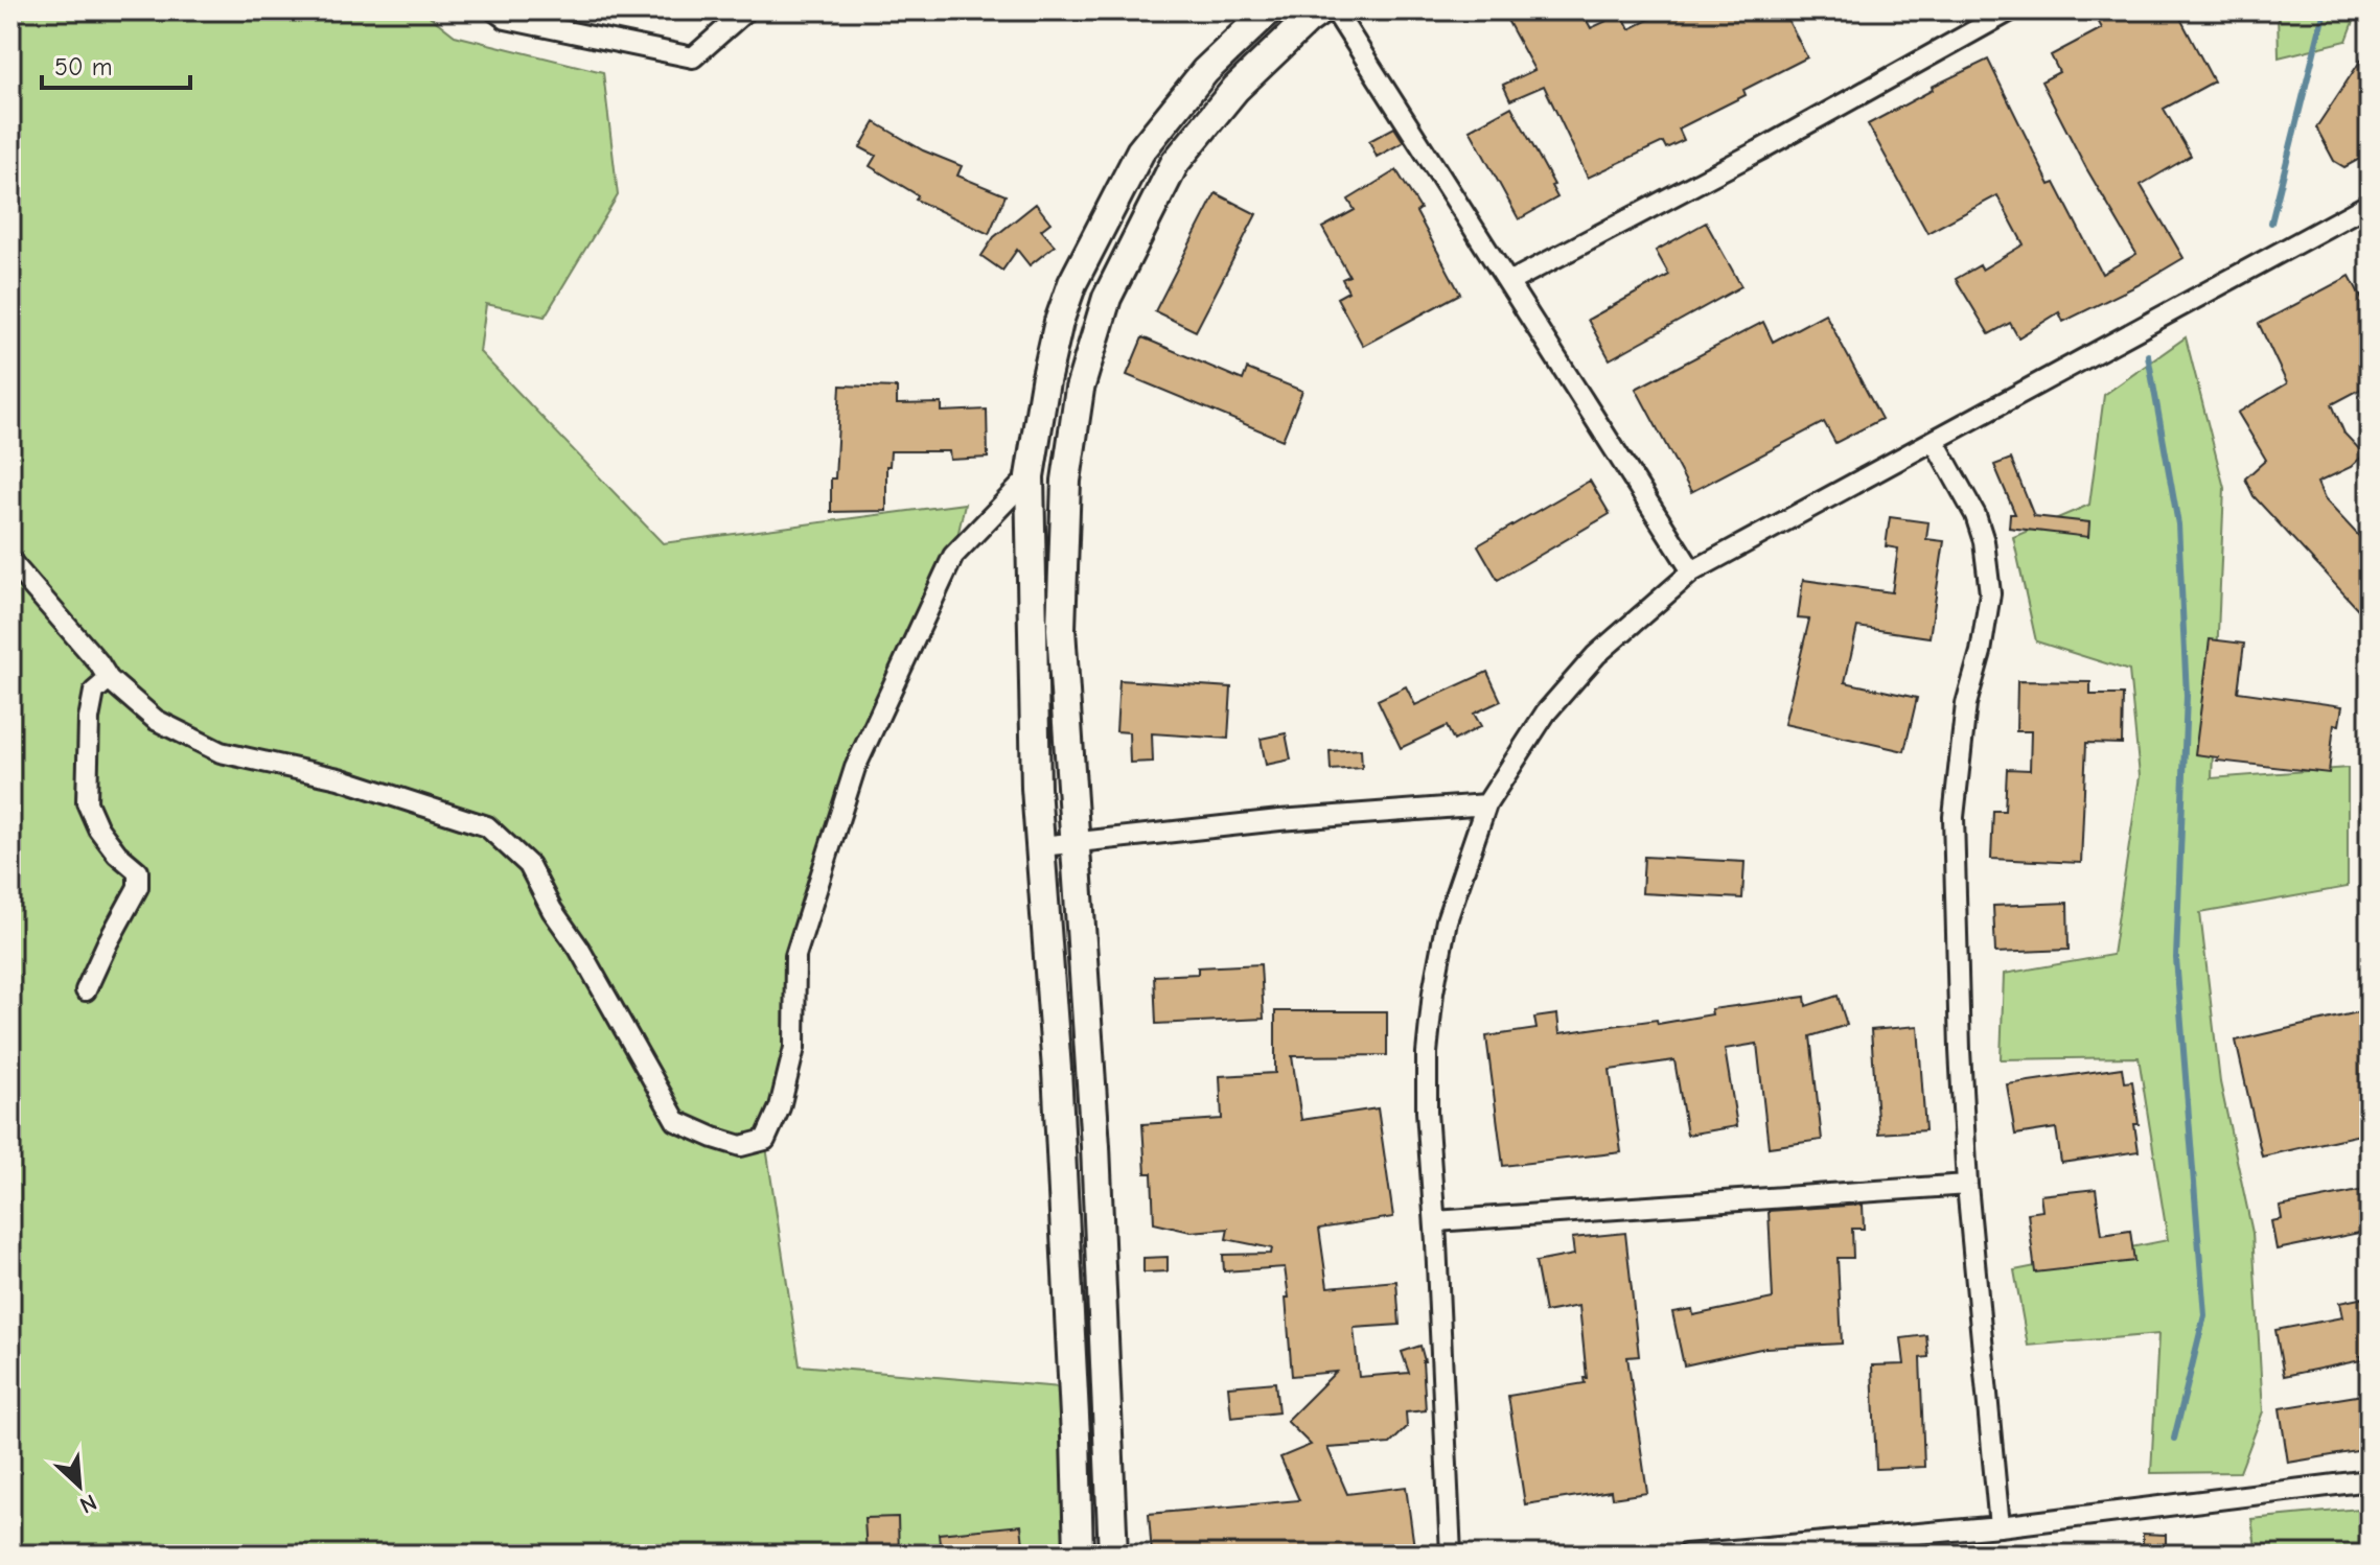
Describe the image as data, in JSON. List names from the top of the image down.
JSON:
{
  "scale_bar": "50 m",
  "north": "bottom right"
}
